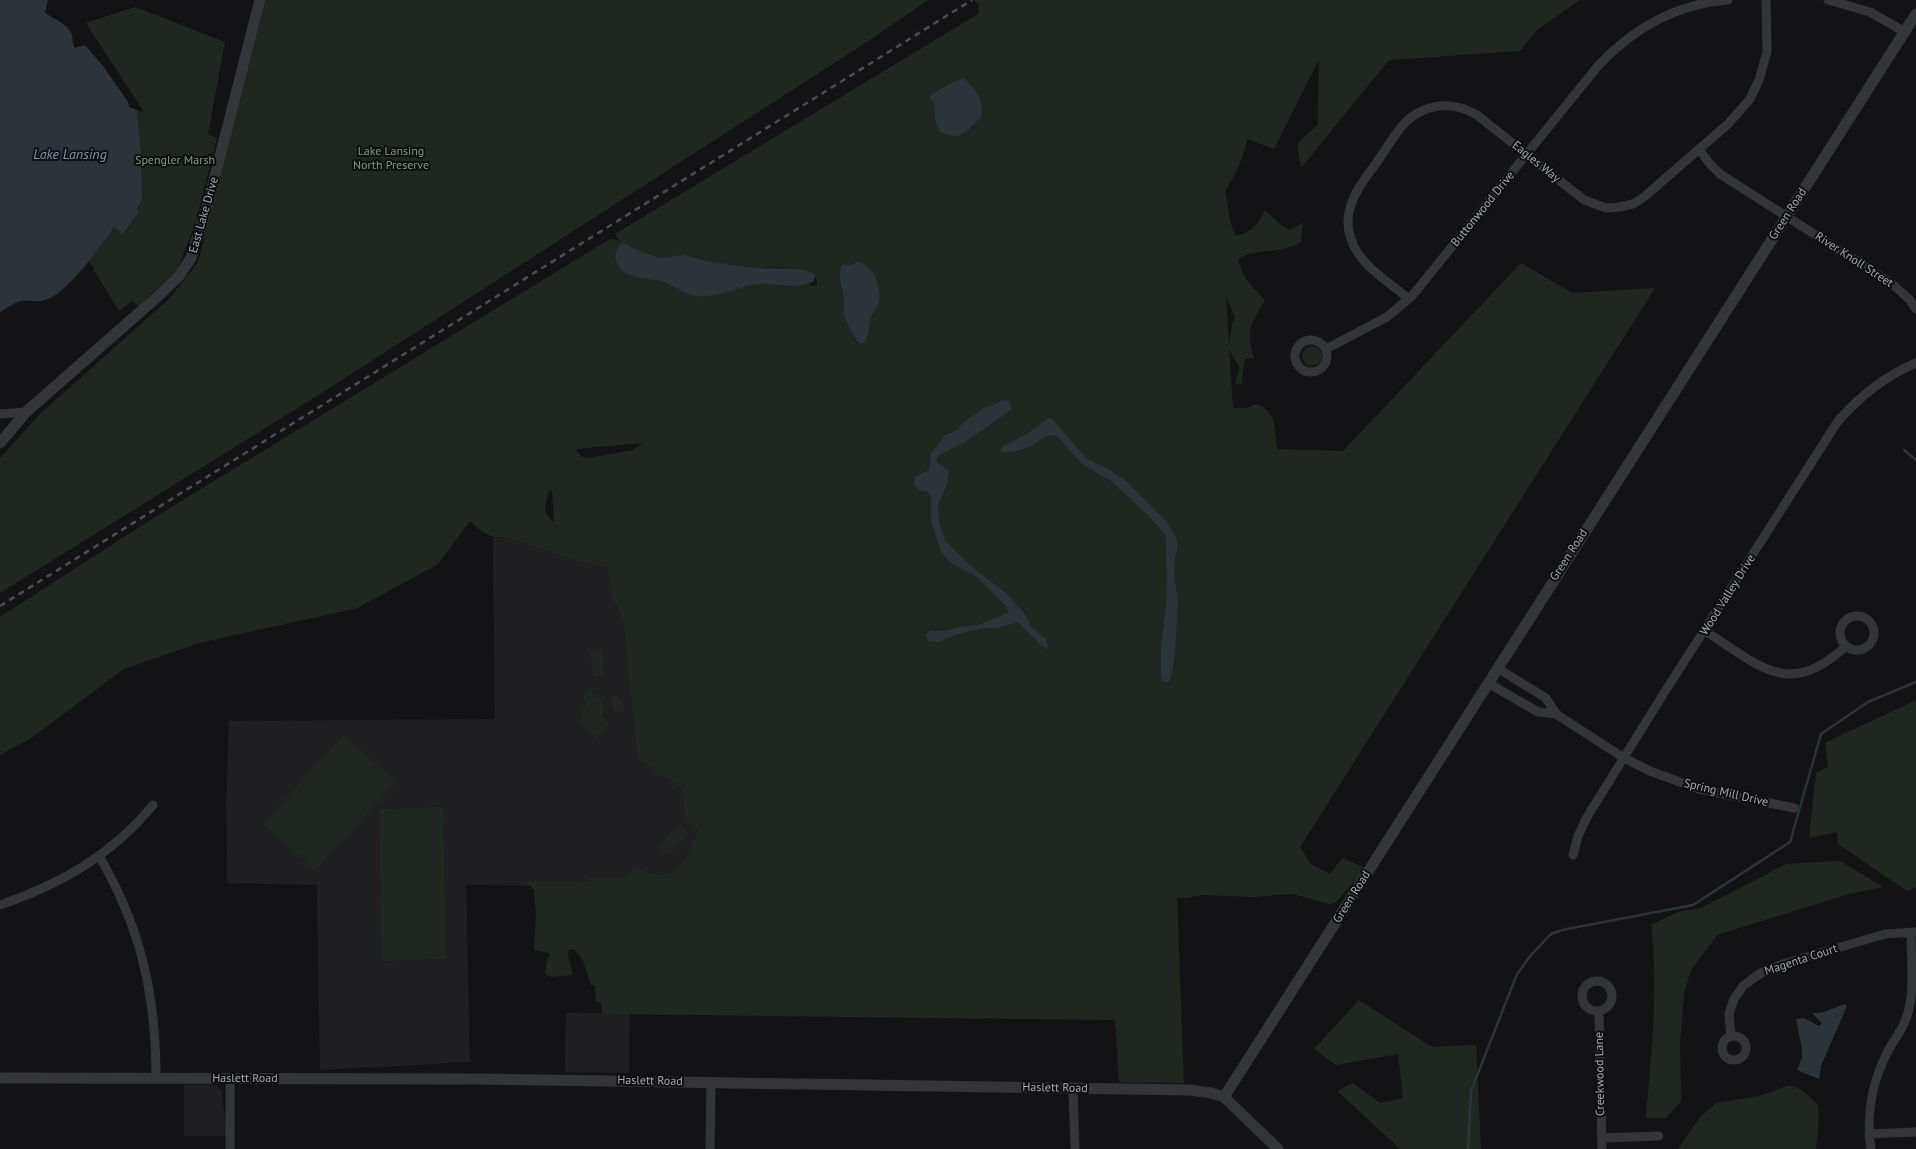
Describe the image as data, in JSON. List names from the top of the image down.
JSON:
{
  "streets": {
    "street": [
      "Eagles Way",
      "Buttonwood Drive",
      "Green Road",
      "East Lake Drive",
      "River Knoll Street",
      "Wood Valley Drive",
      "Spring Mill Drive",
      "Magenta Court",
      "Creekwood Lane",
      "Haslett Road"
    ]
  },
  "crossings": [
    ["Eagles Way", "Buttonwood Drive"],
    ["Eagles Way", "River Knoll Street"],
    ["Green Road", "River Knoll Street"],
    ["Green Road", "Spring Mill Drive"],
    ["Green Road", "Haslett Road"],
    ["Wood Valley Drive", "Spring Mill Drive"]
  ],
  "water": ["Lake Lansing"],
  "parks": ["Lake Lansing North Preserve", "Spengler Marsh"]
}
